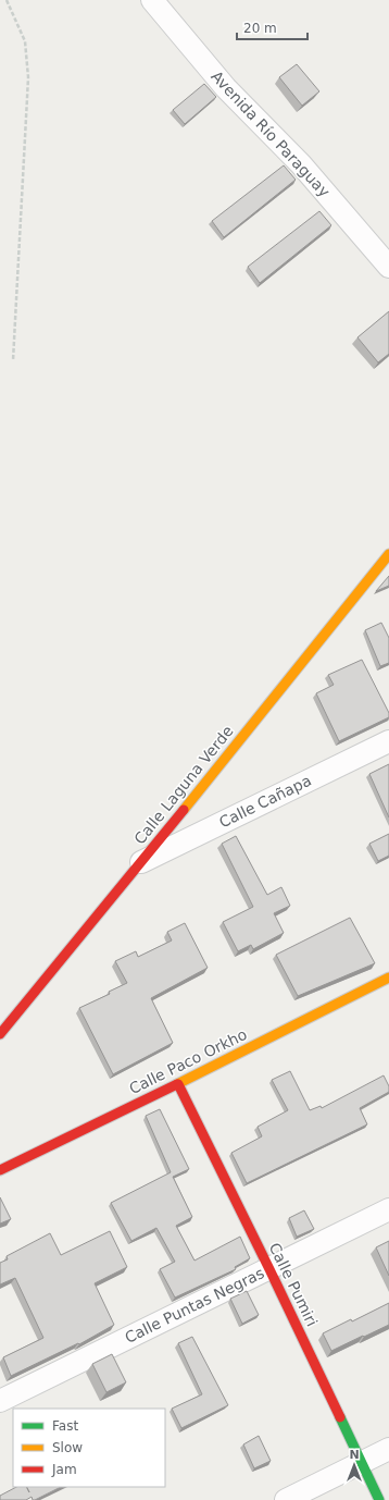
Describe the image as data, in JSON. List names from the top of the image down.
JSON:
{
  "streets": {
    "street": [
      "Avenida Río Paraguay",
      "Calle Laguna Verde",
      "Calle Cañapa",
      "Calle Paco Orkho",
      "Calle Pumiri",
      "Calle Puntas Negras"
    ]
  },
  "crossings": [
    ["Calle Laguna Verde", "Calle Cañapa"],
    ["Calle Paco Orkho", "Calle Pumiri"],
    ["Calle Pumiri", "Calle Puntas Negras"]
  ],
  "legend": ["Fast", "Slow", "Jam"],
  "scale_bar": "20 m",
  "north": "top"
}
